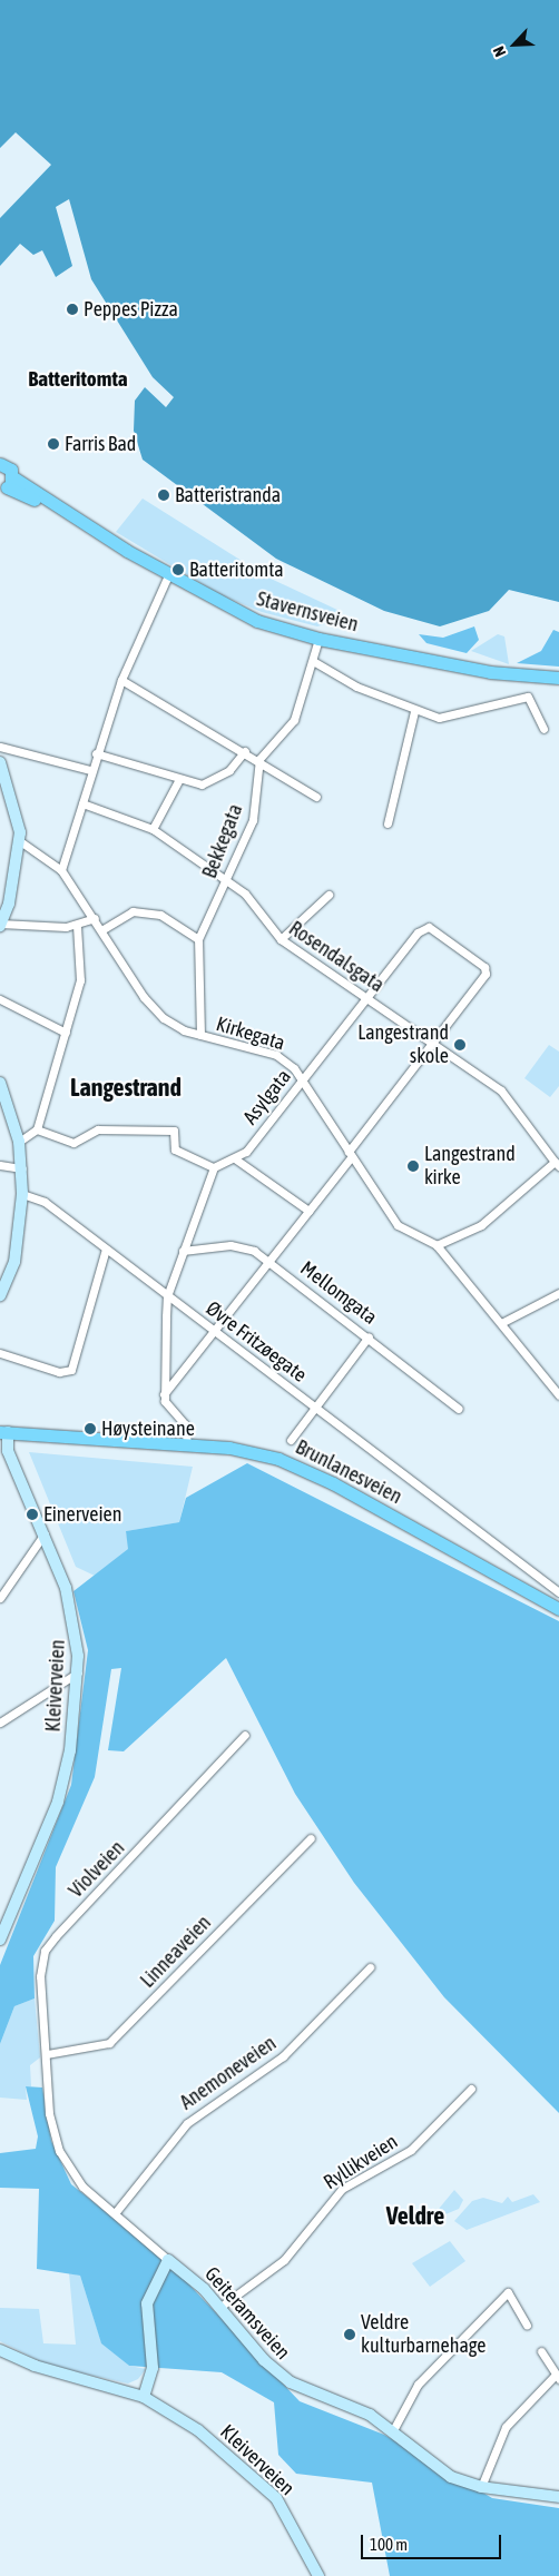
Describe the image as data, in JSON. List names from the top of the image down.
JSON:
{
  "streets": {
    "main road": ["Stavernsveien", "Brunlanesveien"],
    "street": [
      "Bekkegata",
      "Rosendalsgata",
      "Kirkegata",
      "Asylgata",
      "Mellomgata",
      "Øvre Fritzøegate",
      "Kleiverveien",
      "Violveien",
      "Linneaveien",
      "Anemoneveien",
      "Ryllikveien",
      "Geiteramsveien"
    ]
  },
  "crossings": [
    ["Bekkegata", "Rosendalsgata"],
    ["Bekkegata", "Kirkegata"],
    ["Rosendalsgata", "Asylgata"],
    ["Kirkegata", "Asylgata"],
    ["Brunlanesveien", "Kleiverveien"],
    ["Violveien", "Linneaveien"],
    ["Violveien", "Geiteramsveien"],
    ["Linneaveien", "Geiteramsveien"],
    ["Anemoneveien", "Geiteramsveien"],
    ["Ryllikveien", "Geiteramsveien"]
  ],
  "districts": ["Batteritomta", "Langestrand", "Veldre"],
  "places": [
    "Peppes Pizza",
    "Farris Bad",
    "Batteristranda",
    "Batteritomta",
    "Langestrand skole",
    "Langestrand kirke",
    "Høysteinane",
    "Einerveien",
    "Veldre kulturbarnehage"
  ],
  "scale_bar": "100 m",
  "north": "bottom left"
}
